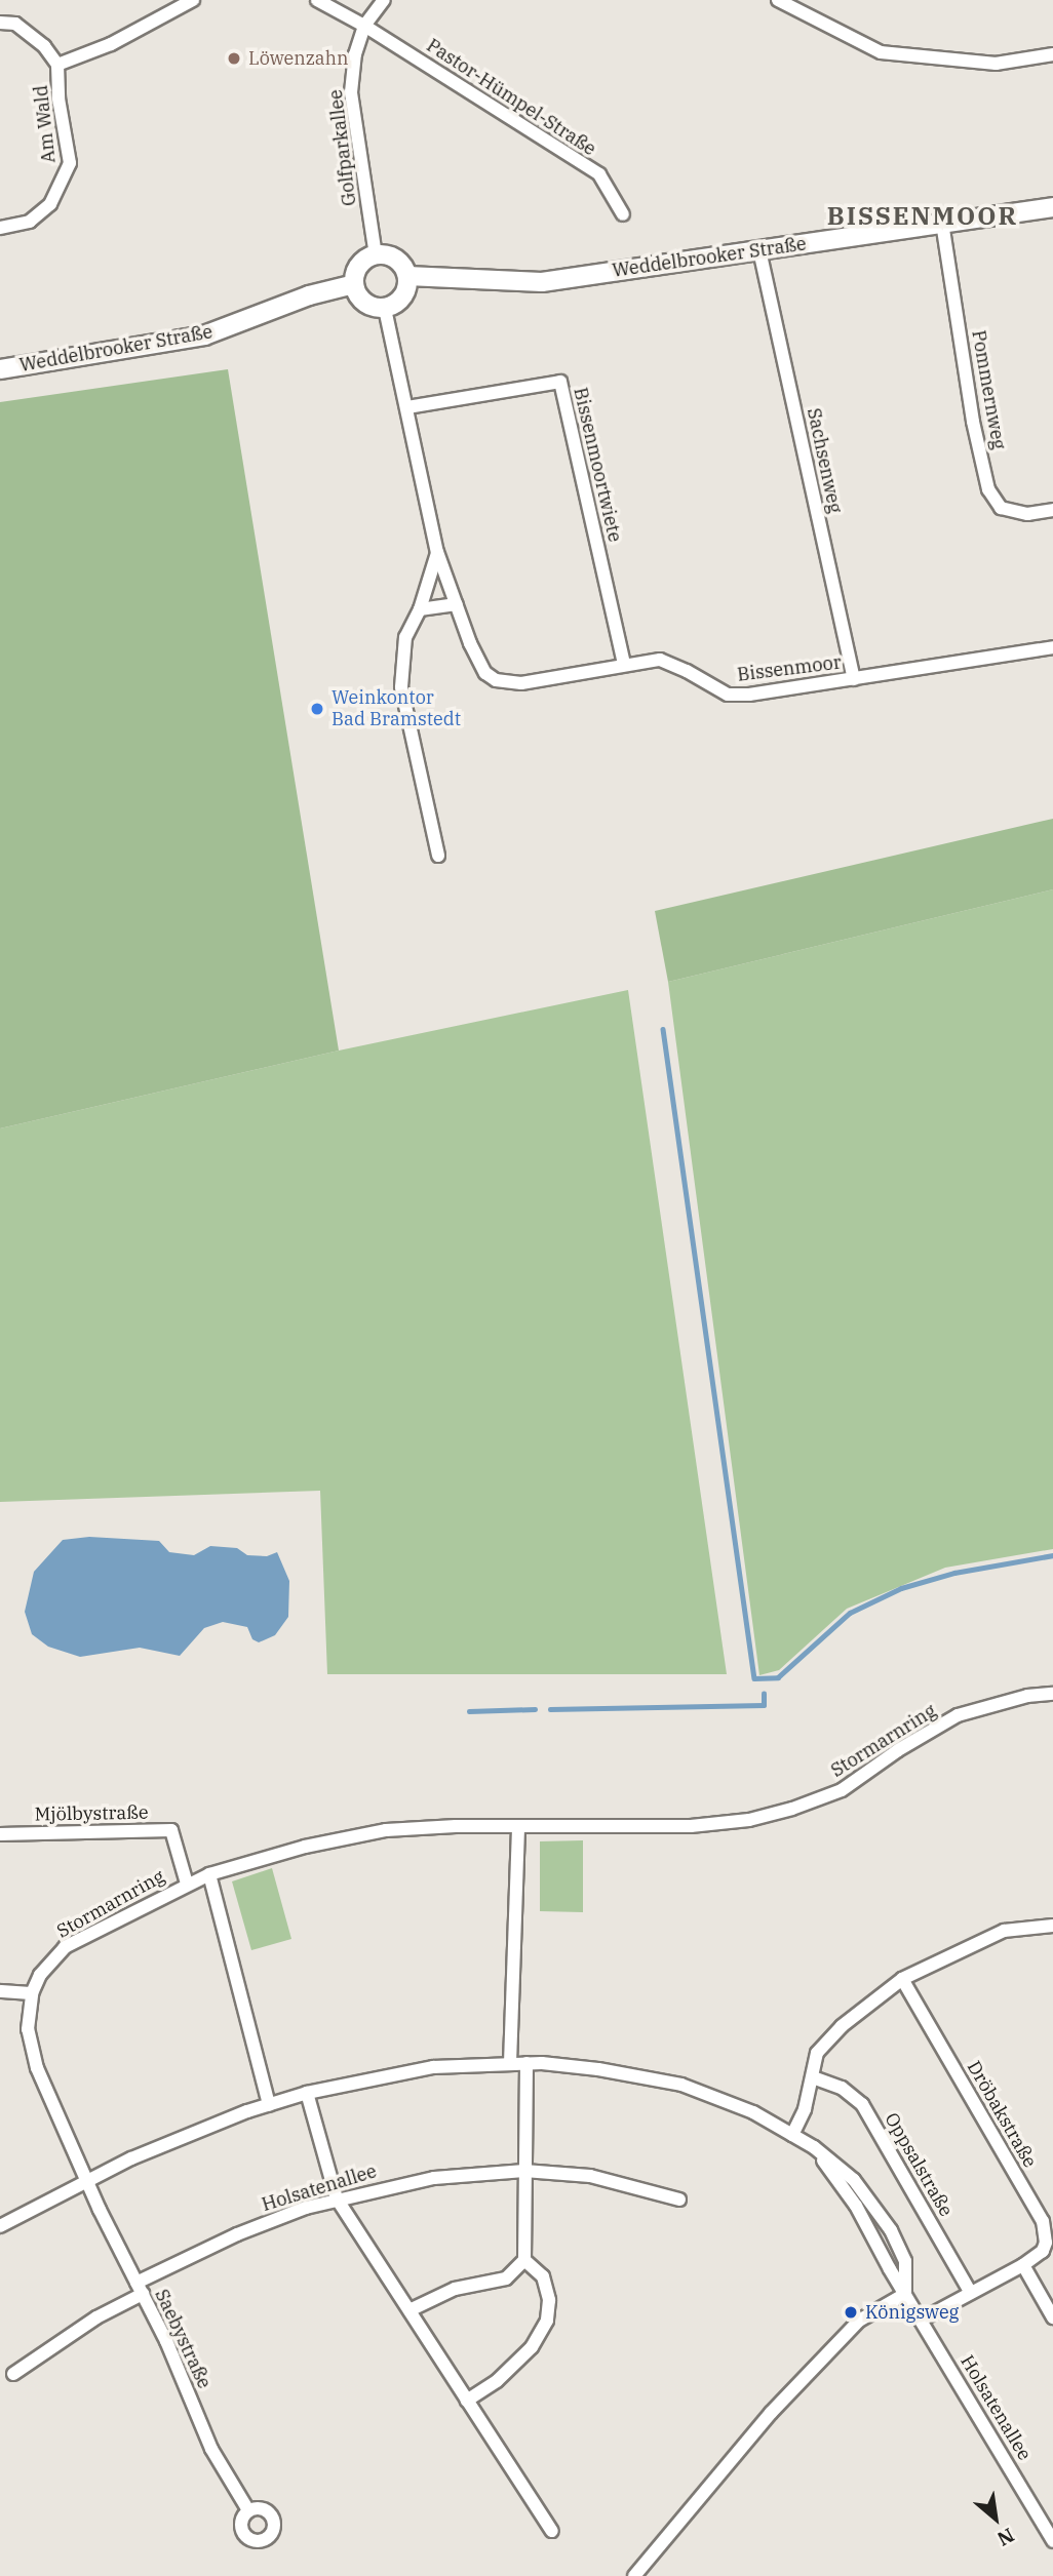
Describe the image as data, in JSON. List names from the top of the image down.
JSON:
{
  "streets": {
    "street": [
      "Pastor-Hümpel-Straße",
      "Am Wald",
      "Golfparkallee",
      "Weddelbrooker Straße",
      "Pommernweg",
      "Sachsenweg",
      "Bissenmoortwiete",
      "Bissenmoor",
      "Stormarnring",
      "Mjölbystraße",
      "Dröbakstraße",
      "Oppsalstraße",
      "Holsatenallee",
      "Saebystraße"
    ]
  },
  "crossings": [
    ["Pastor-Hümpel-Straße", "Golfparkallee"],
    ["Golfparkallee", "Weddelbrooker Straße"],
    ["Golfparkallee", "Bissenmoor"],
    ["Weddelbrooker Straße", "Pommernweg"],
    ["Weddelbrooker Straße", "Sachsenweg"],
    ["Weddelbrooker Straße", "Bissenmoor"],
    ["Sachsenweg", "Bissenmoor"],
    ["Bissenmoortwiete", "Bissenmoor"],
    ["Stormarnring", "Mjölbystraße"],
    ["Stormarnring", "Holsatenallee"],
    ["Stormarnring", "Saebystraße"],
    ["Holsatenallee", "Saebystraße"]
  ],
  "districts": ["BISSENMOOR"],
  "places": ["Löwenzahn", "Weinkontor Bad Bramstedt", "Königsweg"],
  "north": "bottom right"
}
